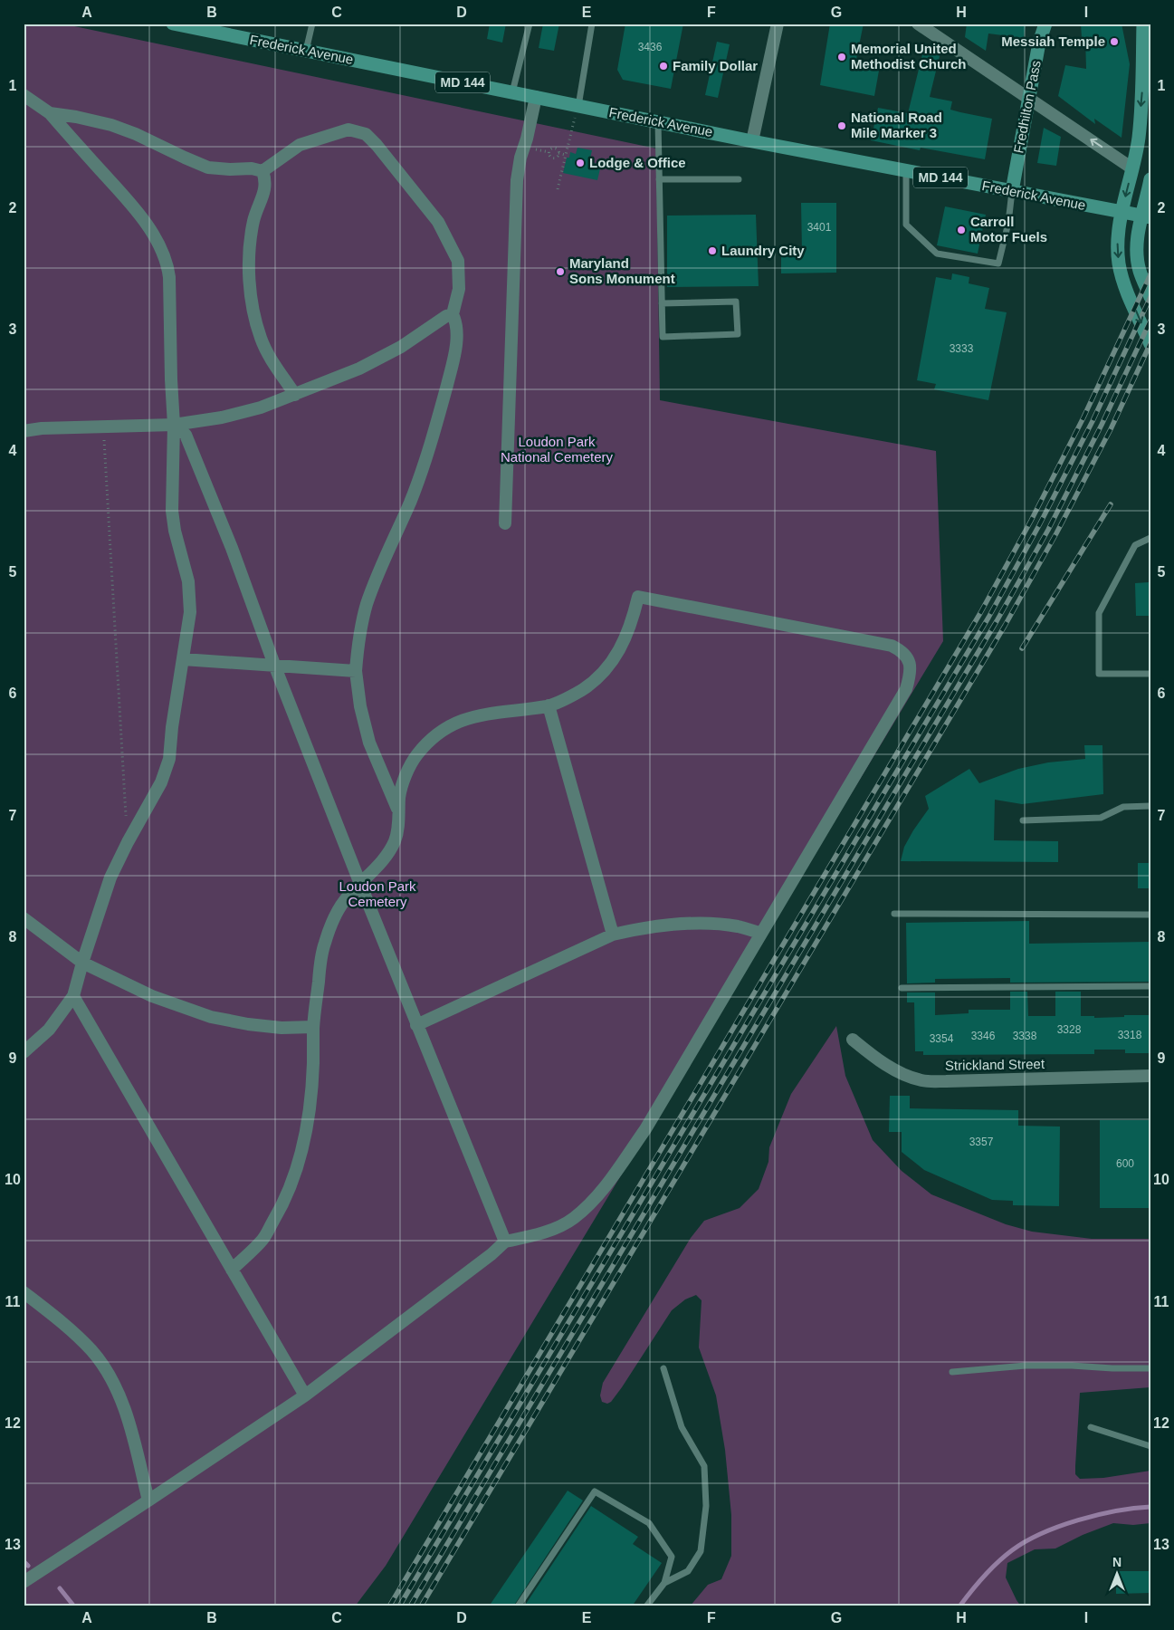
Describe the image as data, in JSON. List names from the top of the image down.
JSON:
{
  "streets": {
    "main road": ["Frederick Avenue", "MD 144", "Fredhilton Pass"],
    "street": ["Strickland Street"]
  },
  "crossings": [
    ["Frederick Avenue", "Fredhilton Pass"]
  ],
  "parks": ["Loudon Park National Cemetery", "Loudon Park Cemetery"],
  "places": [
    "Messiah Temple",
    "Memorial United Methodist Church",
    "Family Dollar",
    "National Road Mile Marker 3",
    "Lodge & Office",
    "Carroll Motor Fuels",
    "Laundry City",
    "Maryland Sons Monument"
  ],
  "house_numbers": [
    "3436",
    "3401",
    "3333",
    "3328",
    "3318",
    "3346",
    "3338",
    "3354",
    "3357",
    "600"
  ],
  "north": "top",
  "grid": {
    "columns": [
      "A",
      "B",
      "C",
      "D",
      "E",
      "F",
      "G",
      "H",
      "I"
    ],
    "rows": [
      "1",
      "2",
      "3",
      "4",
      "5",
      "6",
      "7",
      "8",
      "9",
      "10",
      "11",
      "12",
      "13"
    ]
  }
}
